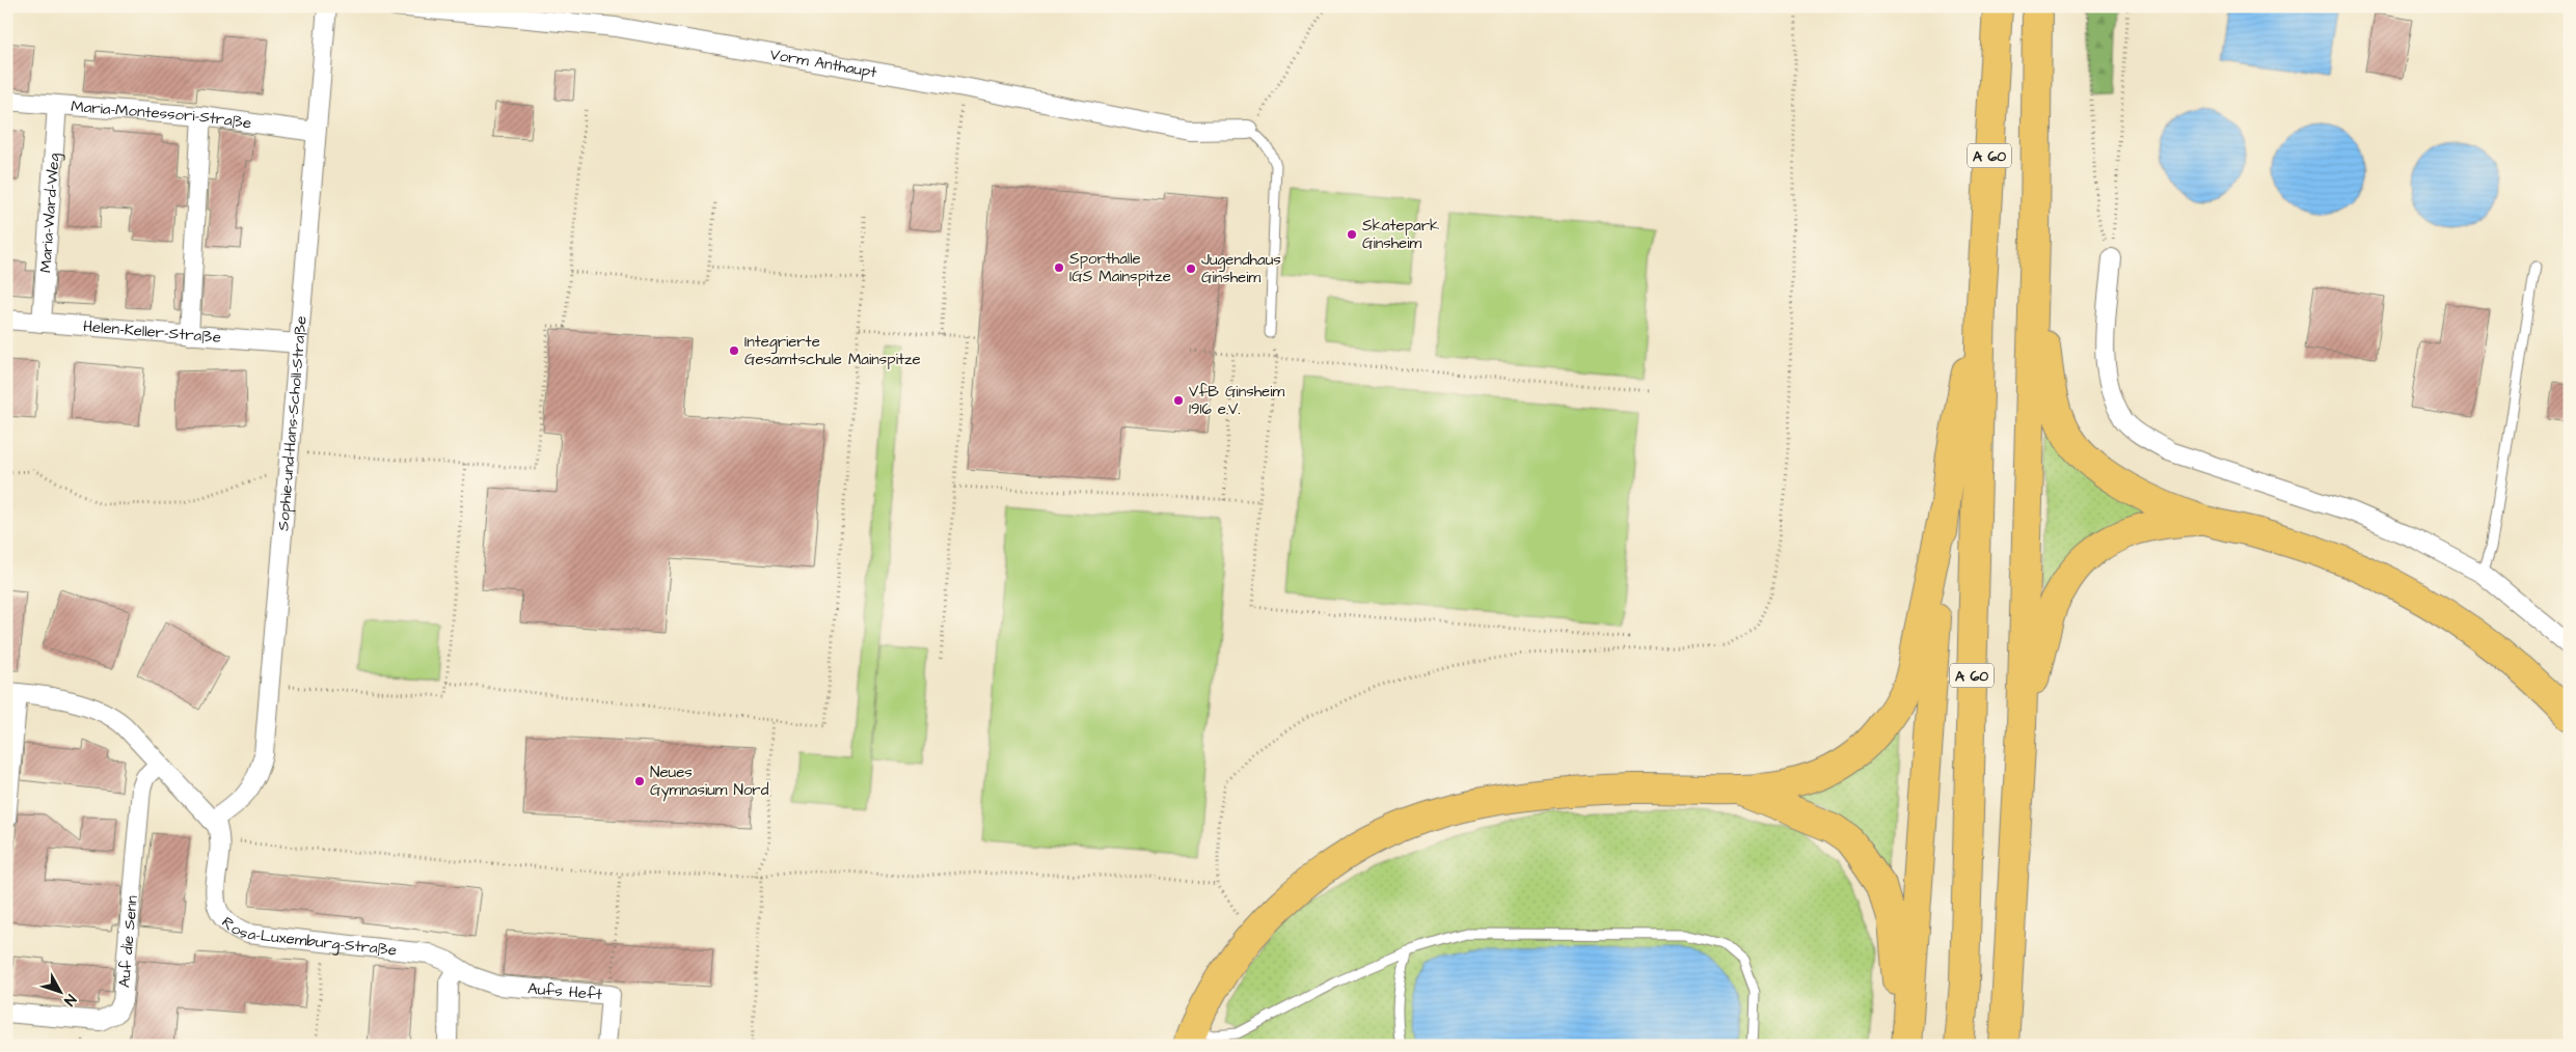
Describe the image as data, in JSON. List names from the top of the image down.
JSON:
{
  "streets": {
    "highway": ["A 60"],
    "street": [
      "Vorm Anthaupt",
      "Maria-Montessori-Straße",
      "Maria-Ward-Weg",
      "Helen-Keller-Straße",
      "Sophie-und-Hans-Scholl-Straße",
      "Rosa-Luxemburg-Straße",
      "Auf die Senn",
      "Aufs Heft"
    ]
  },
  "crossings": [
    ["Maria-Montessori-Straße", "Maria-Ward-Weg"],
    ["Maria-Montessori-Straße", "Sophie-und-Hans-Scholl-Straße"],
    ["Maria-Ward-Weg", "Helen-Keller-Straße"],
    ["Helen-Keller-Straße", "Sophie-und-Hans-Scholl-Straße"],
    ["Sophie-und-Hans-Scholl-Straße", "Rosa-Luxemburg-Straße"],
    ["Rosa-Luxemburg-Straße", "Auf die Senn"],
    ["Rosa-Luxemburg-Straße", "Aufs Heft"]
  ],
  "places": [
    "Skatepark Ginsheim",
    "Sporthalle IGS Mainspitze",
    "Jugendhaus Ginsheim",
    "Integrierte Gesamtschule Mainspitze",
    "VfB Ginsheim 1916 e.V.",
    "Neues Gymnasium Nord"
  ],
  "north": "bottom right"
}
